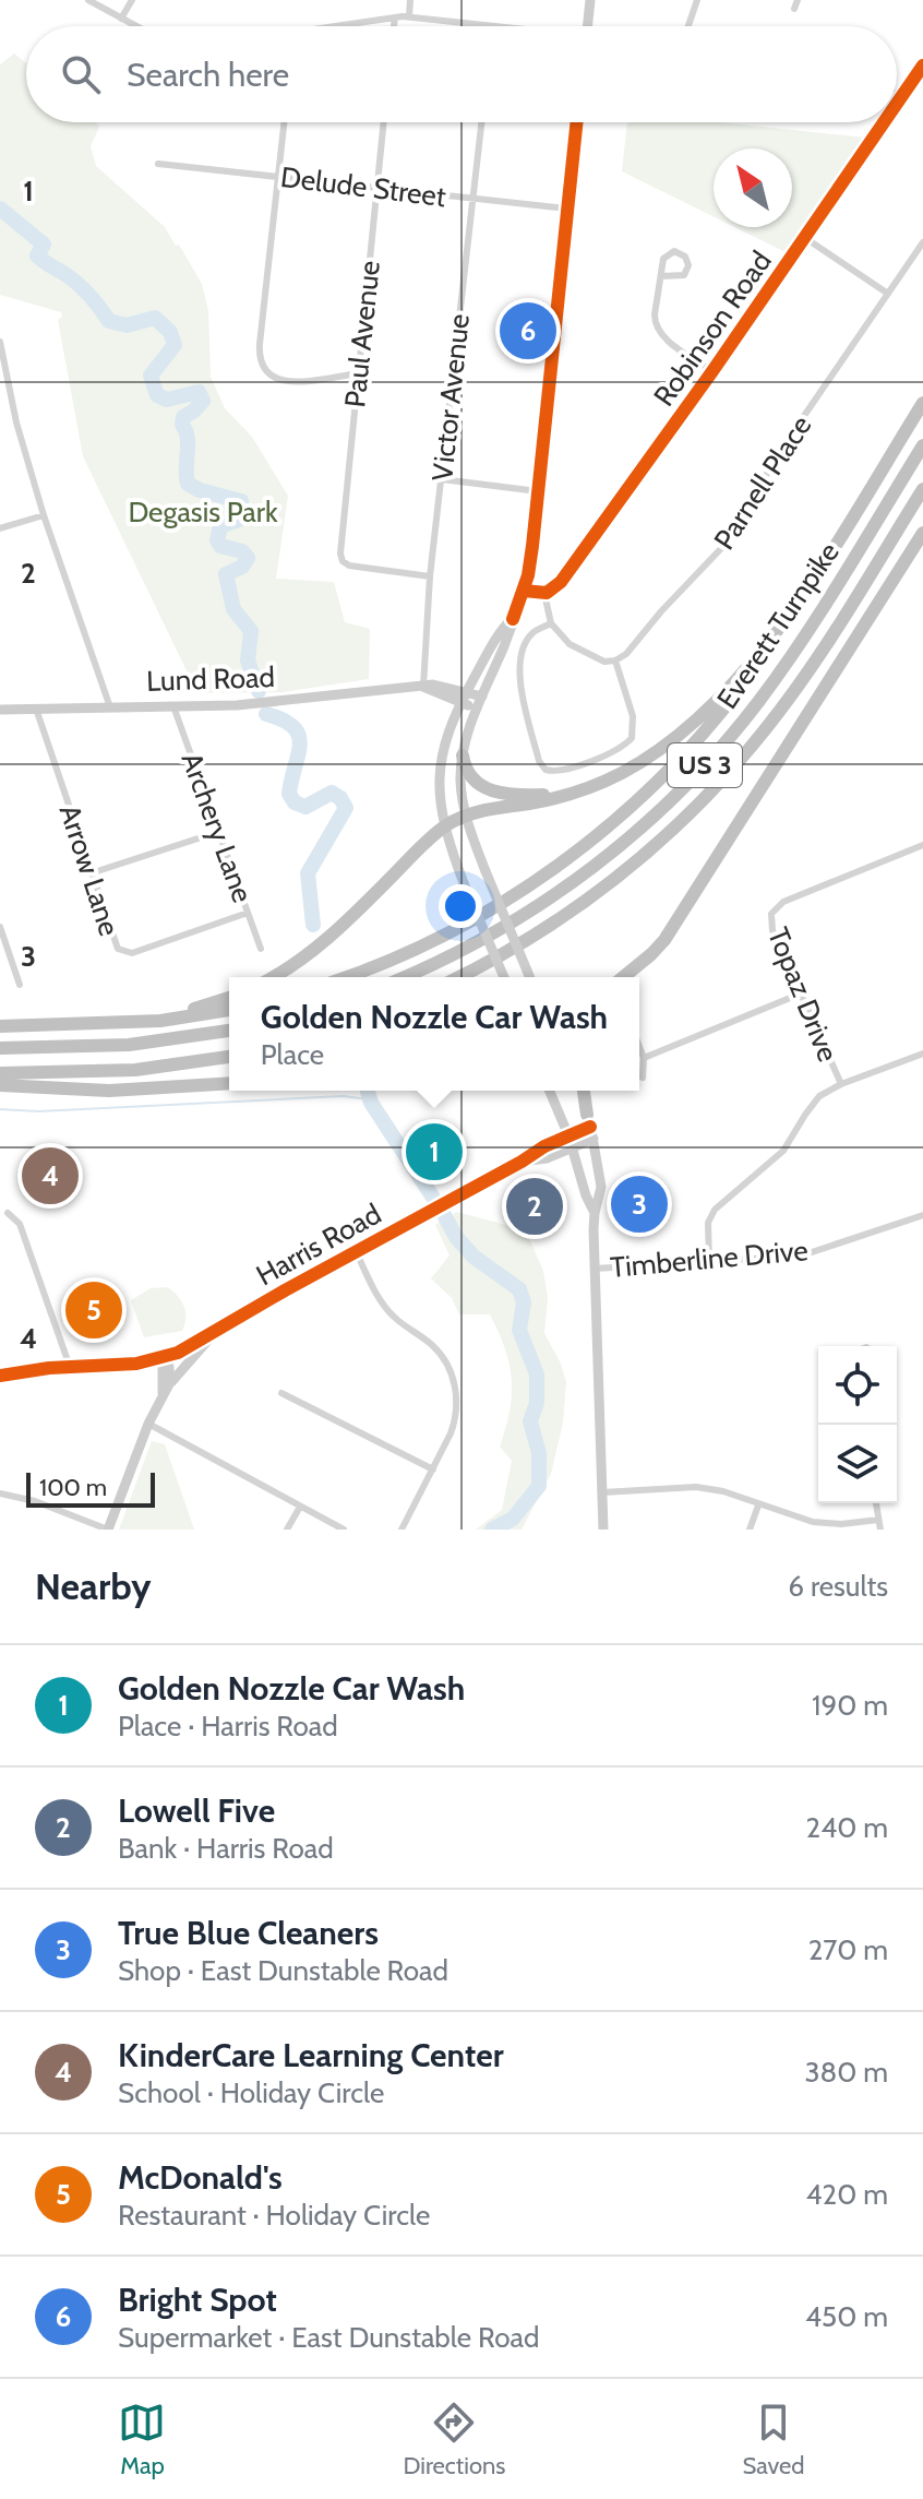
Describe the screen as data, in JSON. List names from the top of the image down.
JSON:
{
  "streets": {
    "highway": ["Everett Turnpike", "US 3"],
    "street": [
      "Delude Street",
      "Robinson Road",
      "Paul Avenue",
      "Victor Avenue",
      "Parnell Place",
      "Lund Road",
      "Archery Lane",
      "Arrow Lane",
      "Topaz Drive",
      "Harris Road",
      "Timberline Drive"
    ]
  },
  "crossings": [
    ["Delude Street", "Paul Avenue"],
    ["Delude Street", "Victor Avenue"],
    ["Paul Avenue", "Victor Avenue"],
    ["Victor Avenue", "Lund Road"],
    ["Lund Road", "Archery Lane"],
    ["Lund Road", "Arrow Lane"],
    ["Archery Lane", "Arrow Lane"]
  ],
  "parks": ["Degasis Park"],
  "scale_bar": "100 m",
  "north": "top left",
  "page": {
    "search": "Search here",
    "pins": [
      "6",
      "1",
      "4",
      "3",
      "2",
      "5"
    ],
    "popup": ["Golden Nozzle Car Wash", "Place"],
    "scale": "100 m",
    "heading": ["Nearby", "6 results"],
    "list": [
      {
        "mark": "1",
        "name": "Golden Nozzle Car Wash",
        "note": "Place · Harris Road",
        "value": "190 m"
      },
      {
        "mark": "2",
        "name": "Lowell Five",
        "note": "Bank · Harris Road",
        "value": "240 m"
      },
      {
        "mark": "3",
        "name": "True Blue Cleaners",
        "note": "Shop · East Dunstable Road",
        "value": "270 m"
      },
      {
        "mark": "4",
        "name": "KinderCare Learning Center",
        "note": "School · Holiday Circle",
        "value": "380 m"
      },
      {
        "mark": "5",
        "name": "McDonald's",
        "note": "Restaurant · Holiday Circle",
        "value": "420 m"
      },
      {
        "mark": "6",
        "name": "Bright Spot",
        "note": "Supermarket · East Dunstable Road",
        "value": "450 m"
      }
    ],
    "nav": ["Map", "Directions", "Saved"]
  },
  "grid": {
    "rows": [
      "1",
      "2",
      "3",
      "4"
    ]
  }
}
